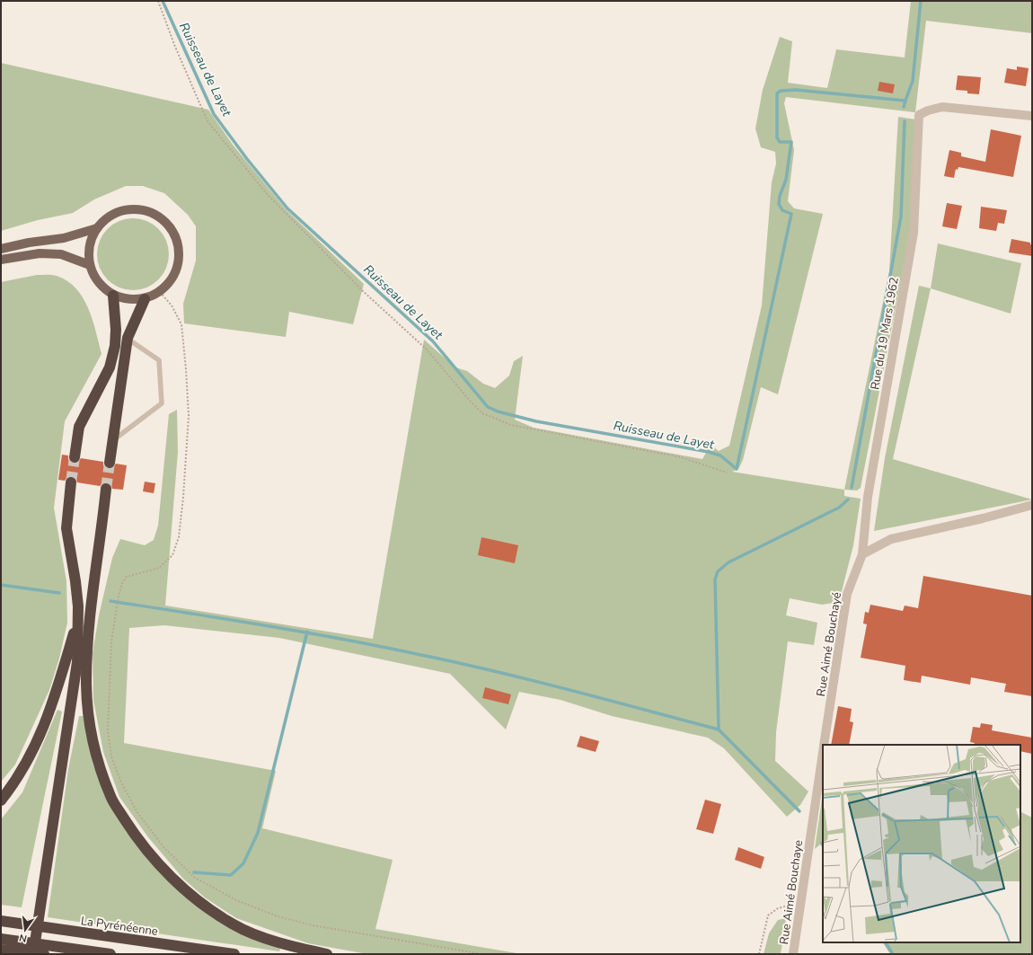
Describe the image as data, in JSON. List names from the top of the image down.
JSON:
{
  "streets": {
    "highway": ["La Pyrénéenne"],
    "street": ["Rue du 19 Mars 1962", "Rue Aimé Bouchayé", "Rue Aimé Bouchaye"]
  },
  "crossings": [
    ["Rue du 19 Mars 1962", "Rue Aimé Bouchayé"],
    ["Rue Aimé Bouchayé", "Rue Aimé Bouchaye"]
  ],
  "water": ["Ruisseau de Layet"],
  "north": "bottom"
}
